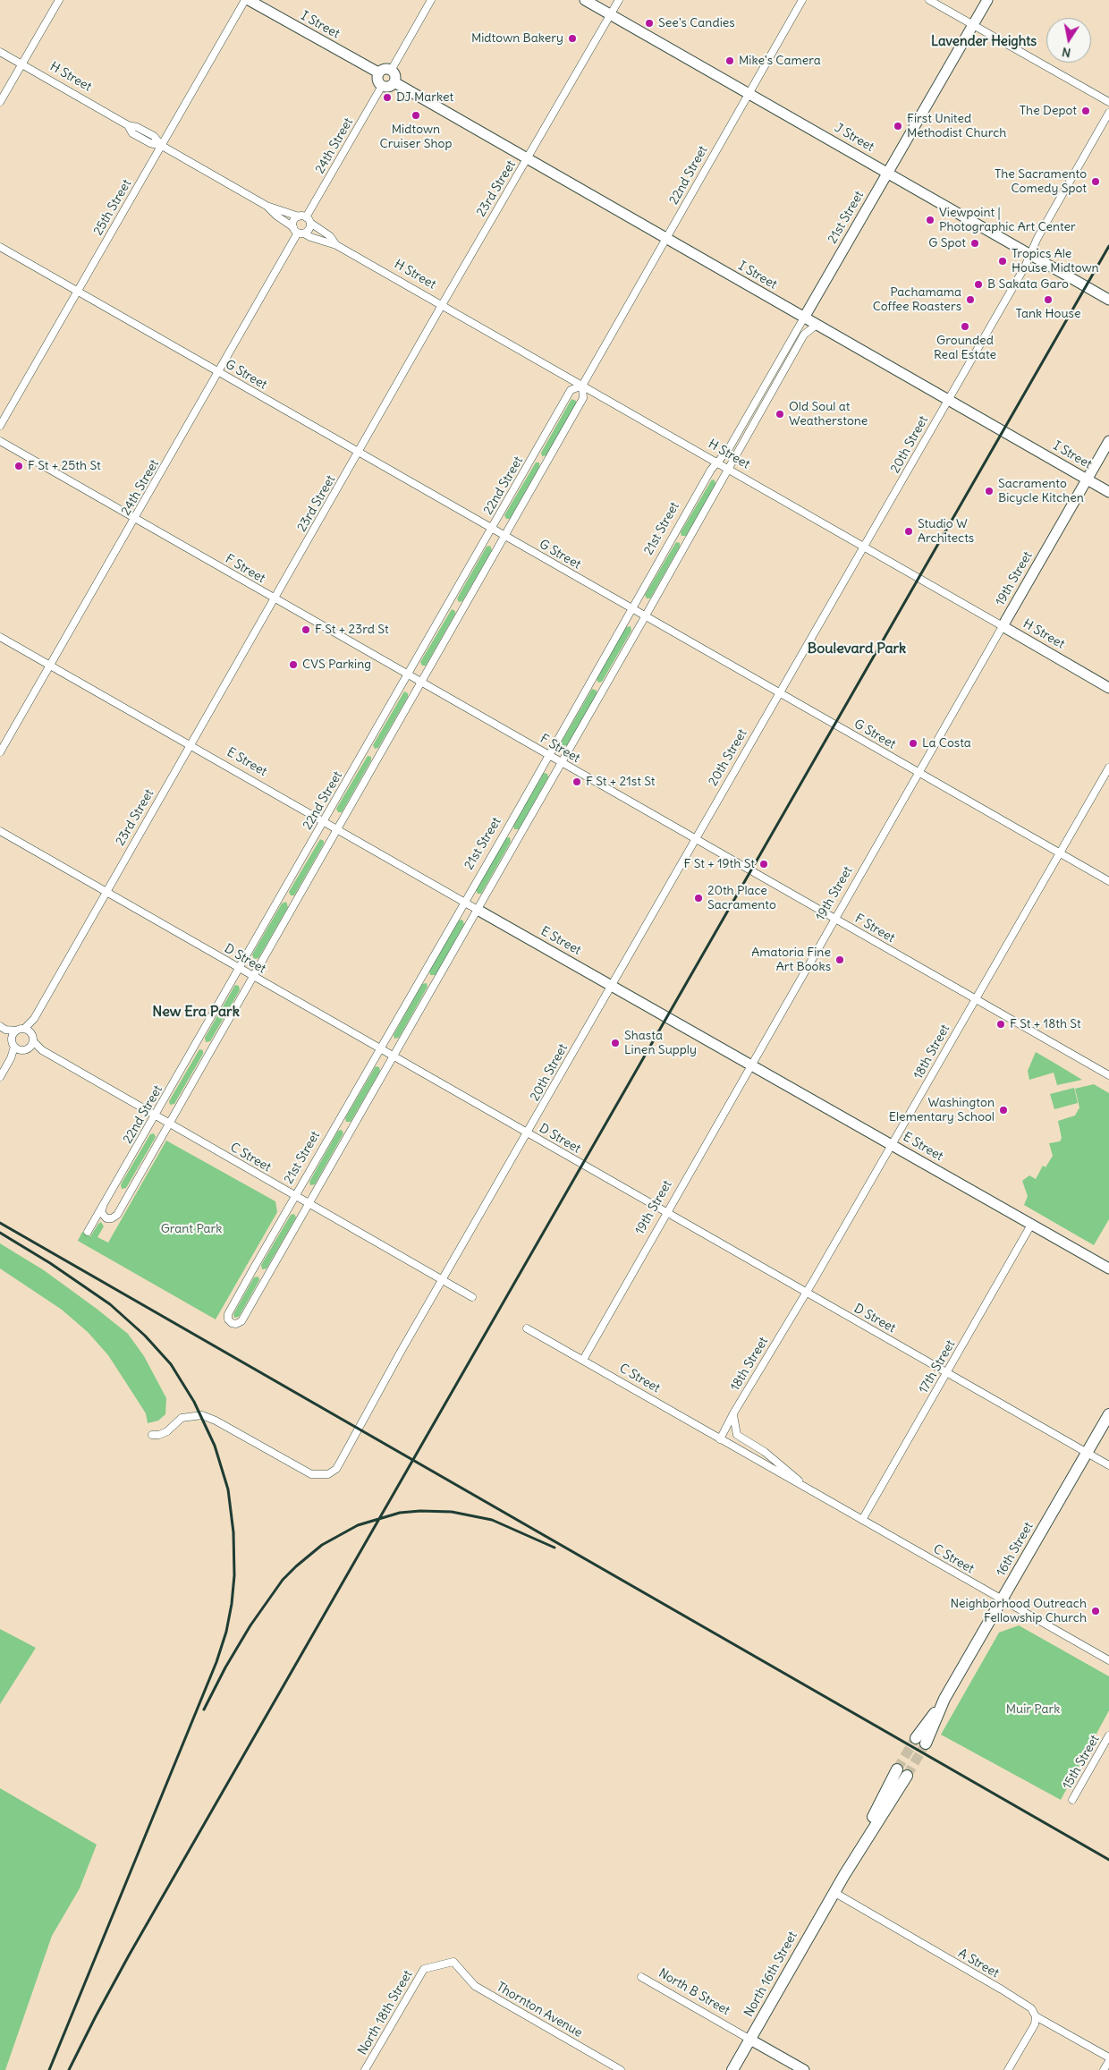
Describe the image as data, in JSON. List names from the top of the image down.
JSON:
{
  "streets": {
    "main road": ["16th Street", "North 16th Street"],
    "street": [
      "I Street",
      "H Street",
      "J Street",
      "24th Street",
      "22nd Street",
      "23rd Street",
      "25th Street",
      "21st Street",
      "G Street",
      "20th Street",
      "F Street",
      "19th Street",
      "E Street",
      "D Street",
      "18th Street",
      "C Street",
      "17th Street",
      "15th Street",
      "A Street",
      "North B Street",
      "Thornton Avenue",
      "North 18th Street"
    ]
  },
  "crossings": [
    ["I Street", "24th Street"],
    ["I Street", "22nd Street"],
    ["I Street", "23rd Street"],
    ["I Street", "25th Street"],
    ["I Street", "21st Street"],
    ["I Street", "20th Street"],
    ["I Street", "19th Street"],
    ["H Street", "24th Street"],
    ["H Street", "22nd Street"],
    ["H Street", "23rd Street"],
    ["H Street", "25th Street"],
    ["H Street", "21st Street"],
    ["H Street", "20th Street"],
    ["H Street", "19th Street"],
    ["J Street", "22nd Street"],
    ["J Street", "23rd Street"],
    ["J Street", "21st Street"],
    ["J Street", "20th Street"],
    ["24th Street", "G Street"],
    ["24th Street", "F Street"],
    ["24th Street", "E Street"],
    ["22nd Street", "G Street"],
    ["22nd Street", "F Street"],
    ["22nd Street", "E Street"],
    ["22nd Street", "D Street"],
    ["22nd Street", "C Street"],
    ["23rd Street", "G Street"],
    ["23rd Street", "F Street"],
    ["23rd Street", "E Street"],
    ["23rd Street", "D Street"],
    ["23rd Street", "C Street"],
    ["25th Street", "G Street"],
    ["21st Street", "G Street"],
    ["21st Street", "F Street"],
    ["21st Street", "E Street"],
    ["21st Street", "D Street"],
    ["21st Street", "C Street"],
    ["G Street", "20th Street"],
    ["G Street", "19th Street"],
    ["G Street", "18th Street"],
    ["20th Street", "F Street"],
    ["20th Street", "E Street"],
    ["20th Street", "D Street"],
    ["20th Street", "C Street"],
    ["F Street", "19th Street"],
    ["F Street", "18th Street"],
    ["19th Street", "E Street"],
    ["19th Street", "D Street"],
    ["19th Street", "C Street"],
    ["E Street", "18th Street"],
    ["E Street", "17th Street"],
    ["D Street", "18th Street"],
    ["D Street", "17th Street"],
    ["D Street", "16th Street"],
    ["18th Street", "C Street"],
    ["C Street", "17th Street"],
    ["C Street", "16th Street"],
    ["A Street", "North 16th Street"],
    ["North 16th Street", "North B Street"],
    ["Thornton Avenue", "North 18th Street"]
  ],
  "districts": ["Lavender Heights", "Boulevard Park", "New Era Park"],
  "parks": ["Grant Park", "Muir Park"],
  "places": [
    "See's Candies",
    "Midtown Bakery",
    "Mike's Camera",
    "DJ Market",
    "The Depot",
    "Midtown Cruiser Shop",
    "First United Methodist Church",
    "The Sacramento Comedy Spot",
    "Viewpoint | Photographic Art Center",
    "G Spot",
    "Tropics Ale House Midtown",
    "B Sakata Garo",
    "Pachamama Coffee Roasters",
    "Tank House",
    "Grounded Real Estate",
    "Old Soul at Weatherstone",
    "F St + 25th St",
    "Sacramento Bicycle Kitchen",
    "Studio W Architects",
    "F St + 23rd St",
    "CVS Parking",
    "La Costa",
    "F St + 21st St",
    "F St + 19th St",
    "20th Place Sacramento",
    "Amatoria Fine Art Books",
    "F St + 18th St",
    "Shasta Linen Supply",
    "Washington Elementary School",
    "Neighborhood Outreach Fellowship Church"
  ],
  "north": "bottom"
}
